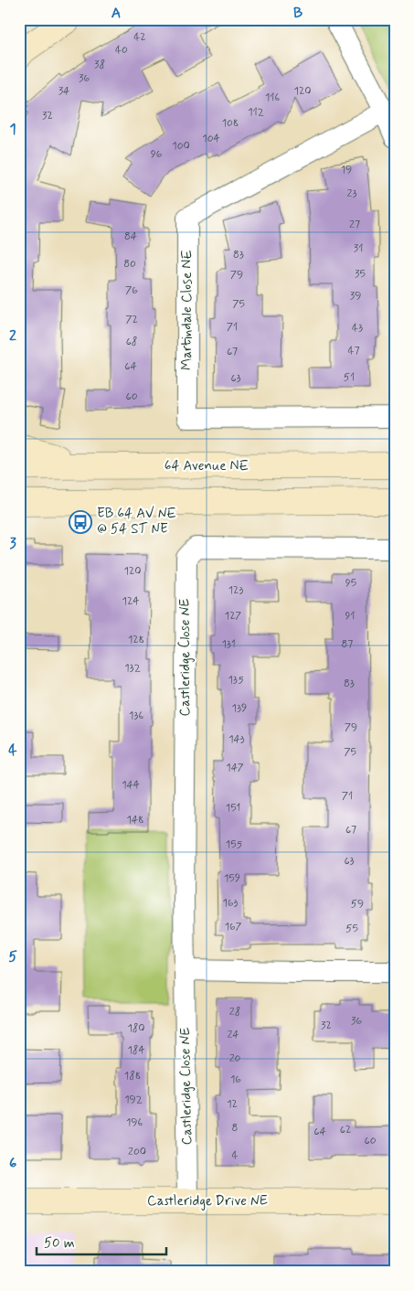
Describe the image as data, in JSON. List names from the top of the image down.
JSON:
{
  "streets": {
    "main road": ["64 Avenue NE", "Castleridge Drive NE"],
    "street": ["Martindale Close NE", "Castleridge Close NE"]
  },
  "crossings": [
    ["Castleridge Close NE", "Castleridge Drive NE"]
  ],
  "places": {
    "bus stop": ["EB 64 AV NE @ 54 ST NE"]
  },
  "house_numbers": [
    "42",
    "40",
    "38",
    "36",
    "34",
    "120",
    "116",
    "112",
    "32",
    "108",
    "104",
    "100",
    "96",
    "19",
    "23",
    "27",
    "84",
    "31",
    "83",
    "80",
    "35",
    "79",
    "76",
    "39",
    "75",
    "72",
    "71",
    "43",
    "68",
    "47",
    "67",
    "64",
    "51",
    "63",
    "60",
    "120",
    "95",
    "123",
    "124",
    "127",
    "91",
    "128",
    "131",
    "87",
    "132",
    "135",
    "83",
    "139",
    "136",
    "79",
    "143",
    "75",
    "147",
    "144",
    "71",
    "151",
    "148",
    "67",
    "155",
    "63",
    "159",
    "163",
    "59",
    "167",
    "55",
    "28",
    "36",
    "32",
    "180",
    "24",
    "184",
    "20",
    "188",
    "16",
    "192",
    "12",
    "196",
    "8",
    "62",
    "64",
    "60",
    "200",
    "4"
  ],
  "scale_bar": "50 m",
  "grid": {
    "columns": ["A", "B"],
    "rows": [
      "1",
      "2",
      "3",
      "4",
      "5",
      "6"
    ]
  }
}
